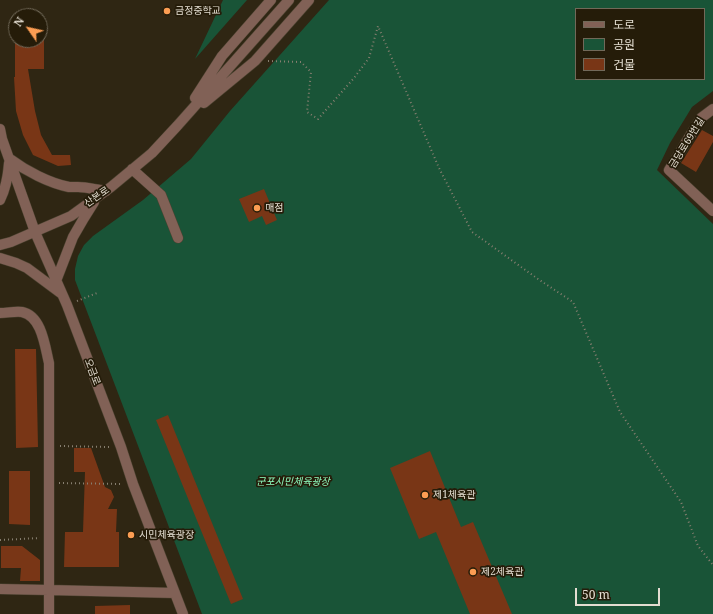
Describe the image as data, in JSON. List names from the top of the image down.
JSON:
{
  "streets": {
    "street": ["금당로69번길", "산본로", "오금로"]
  },
  "crossings": [
    ["산본로", "오금로"]
  ],
  "parks": ["군포시민체육광장"],
  "places": [
    "금정중학교",
    "매점",
    "제1체육관",
    "시민체육광장",
    "제2체육관"
  ],
  "legend": ["도로", "공원", "건물"],
  "scale_bar": "50 m",
  "north": "top left"
}
